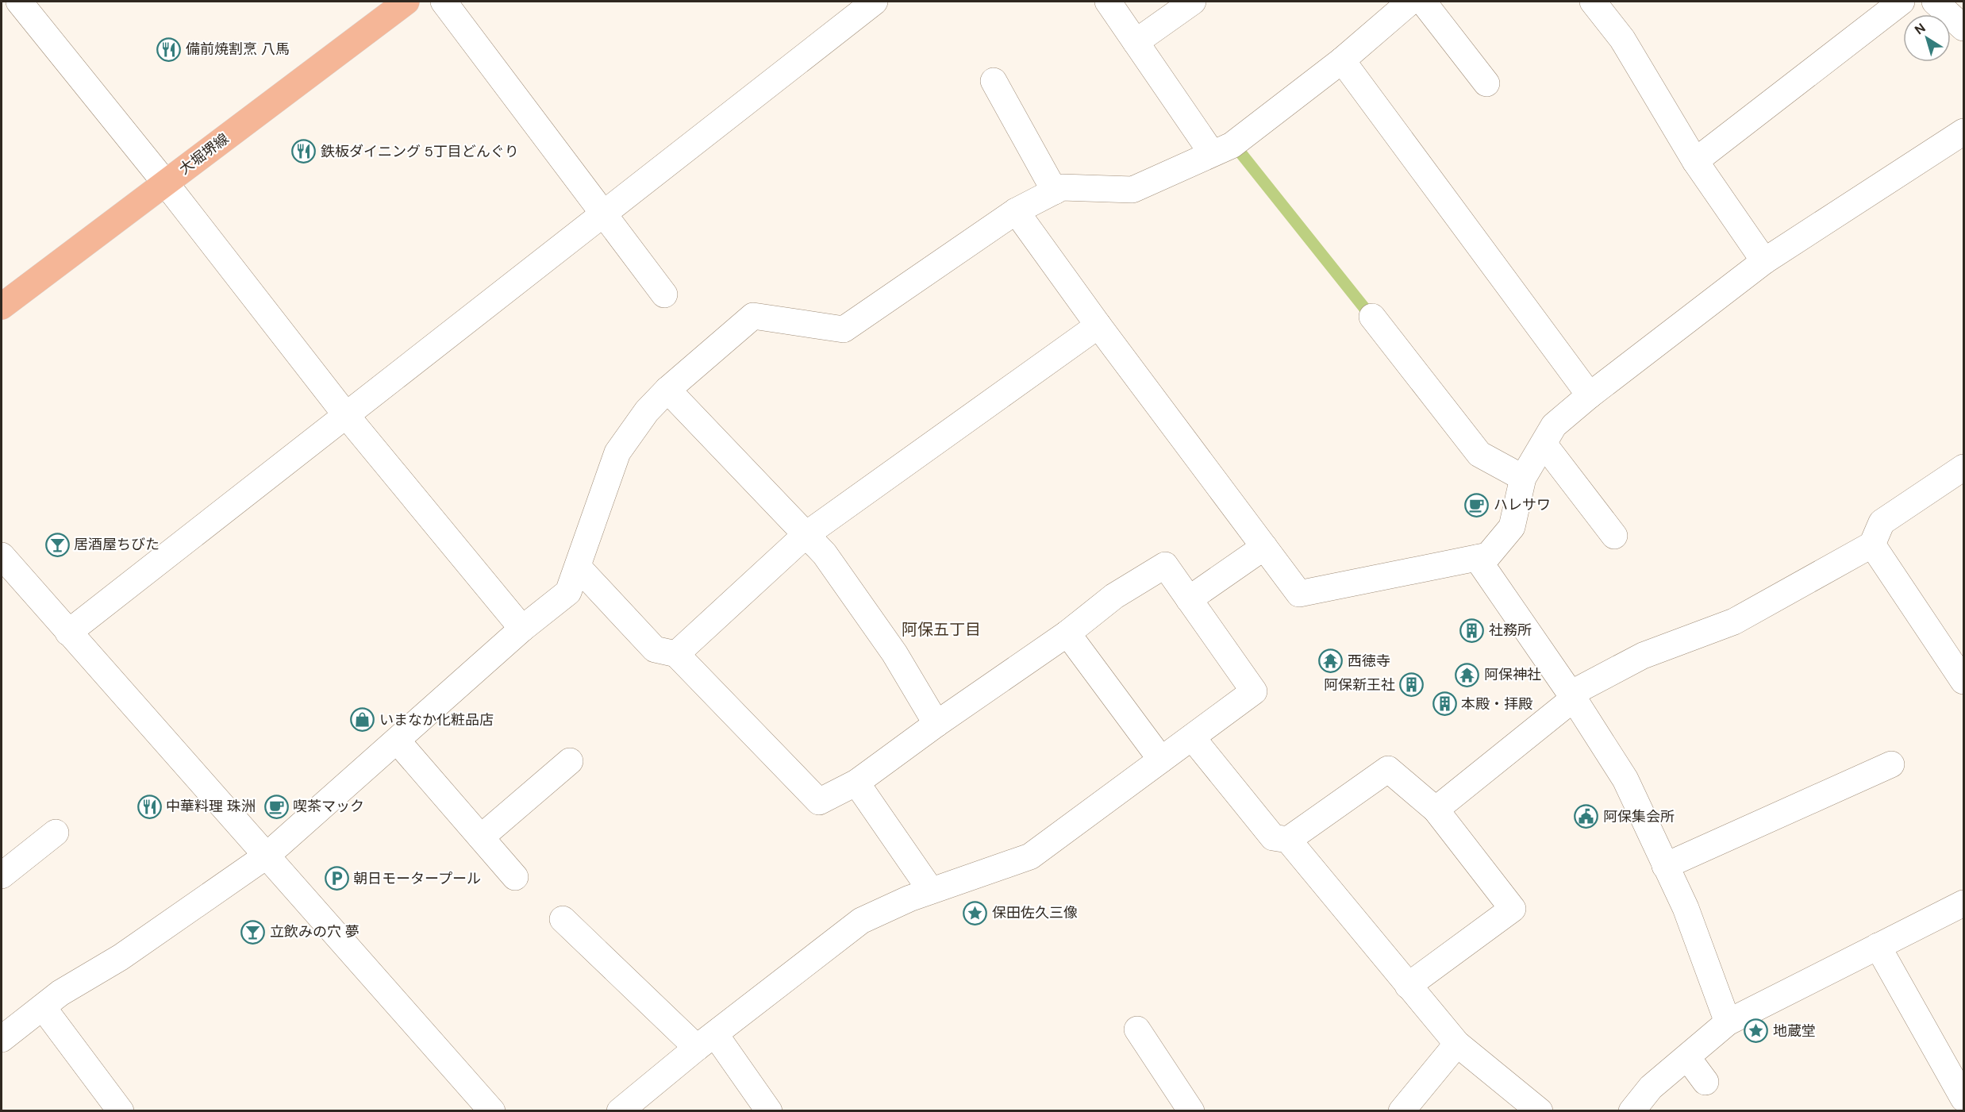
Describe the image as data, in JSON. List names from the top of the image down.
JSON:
{
  "streets": {
    "main road": ["大堀堺線"]
  },
  "districts": ["阿保五丁目"],
  "places": {
    "restaurant": ["備前焼割烹 八馬", "鉄板ダイニング 5丁目どんぐり", "中華料理 珠洲"],
    "cafe": ["ハレサワ", "喫茶マック"],
    "bar": ["居酒屋ちびた", "立飲みの穴 夢"],
    "building": ["社務所", "阿保新王社", "本殿・拝殿"],
    "temple": ["西徳寺", "阿保神社"],
    "shop": ["いまなか化粧品店"],
    "public building": ["阿保集会所"],
    "parking": ["朝日モータープール"],
    "place": ["保田佐久三像", "地蔵堂"]
  },
  "north": "top left"
}
